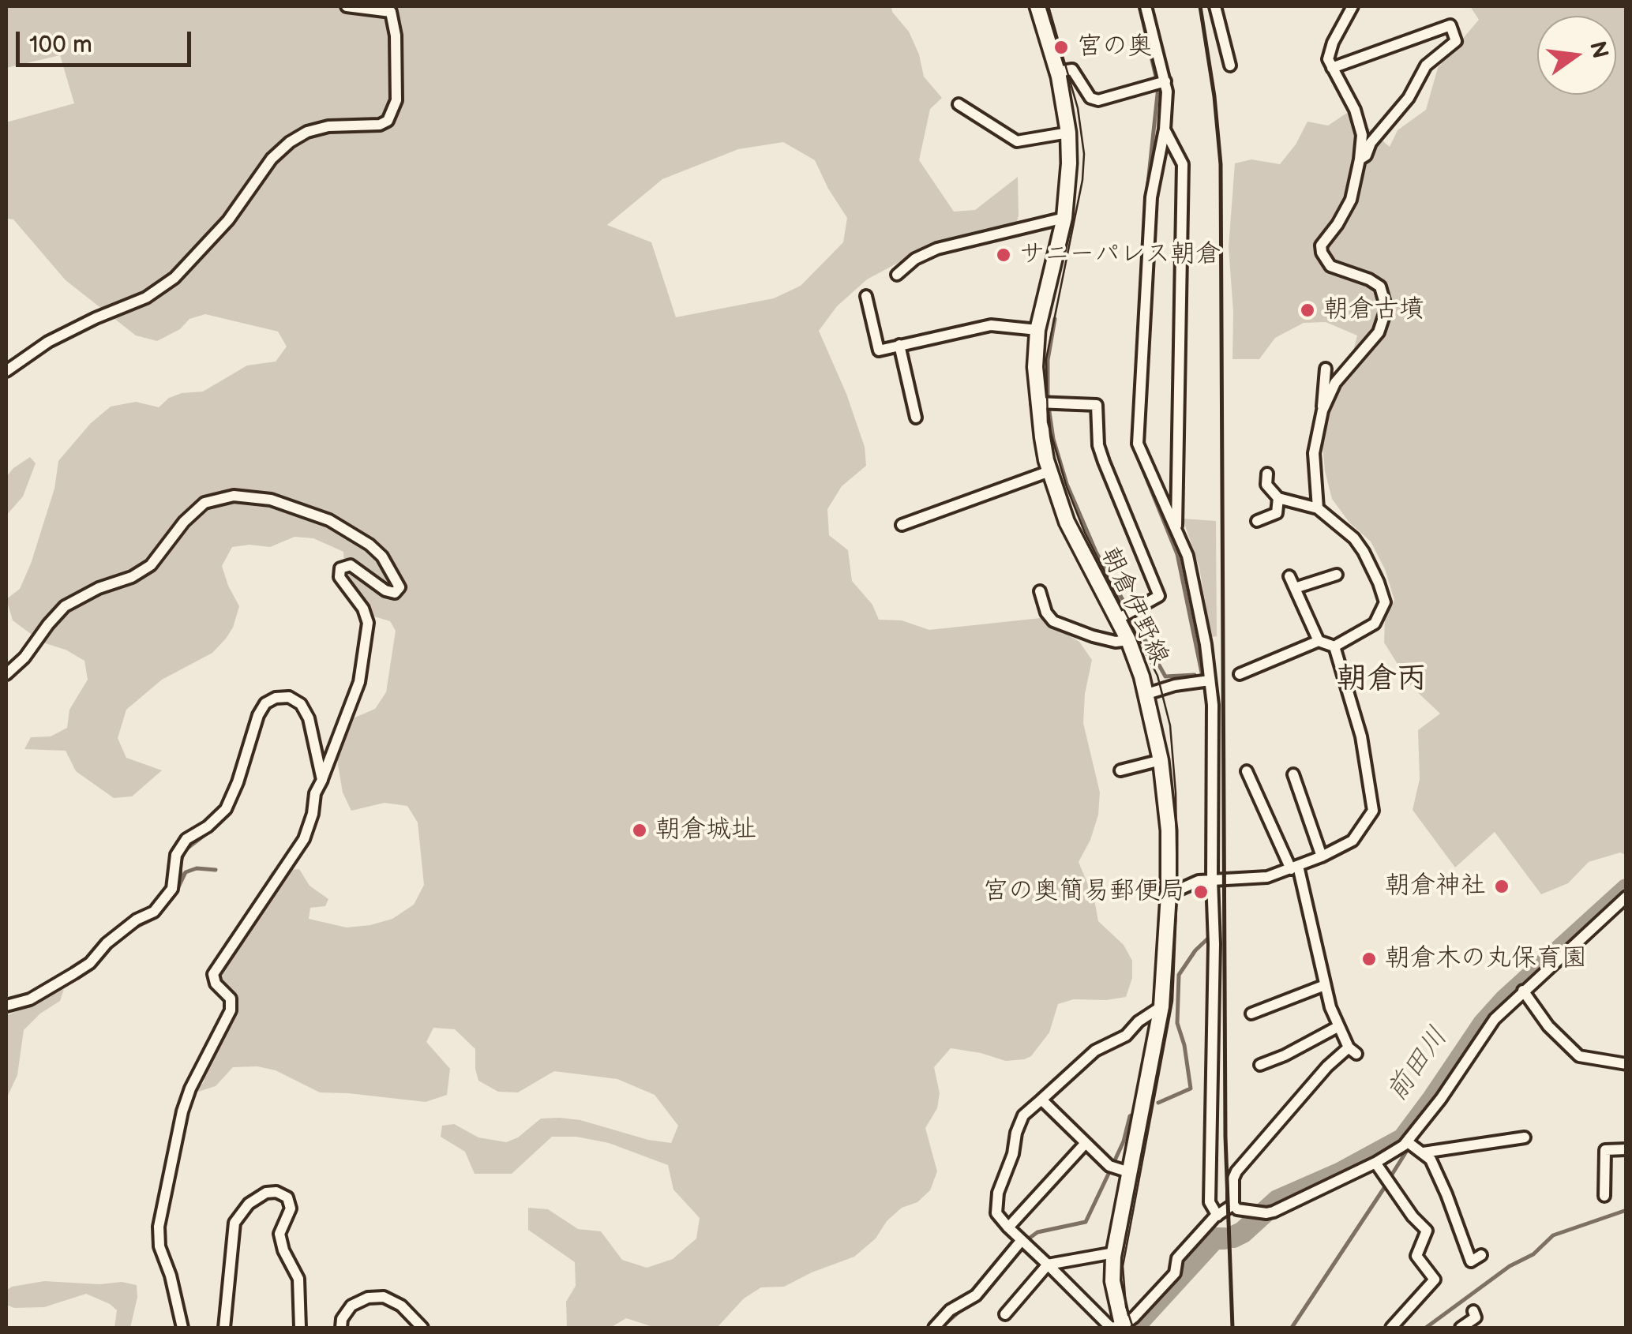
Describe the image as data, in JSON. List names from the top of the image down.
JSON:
{
  "streets": {
    "main road": ["朝倉伊野線"]
  },
  "districts": ["朝倉丙"],
  "water": ["前田川"],
  "places": [
    "宮の奥",
    "サニーパレス朝倉",
    "朝倉古墳",
    "朝倉城址",
    "朝倉神社",
    "宮の奥簡易郵便局",
    "朝倉木の丸保育園"
  ],
  "scale_bar": "100 m",
  "north": "right"
}
